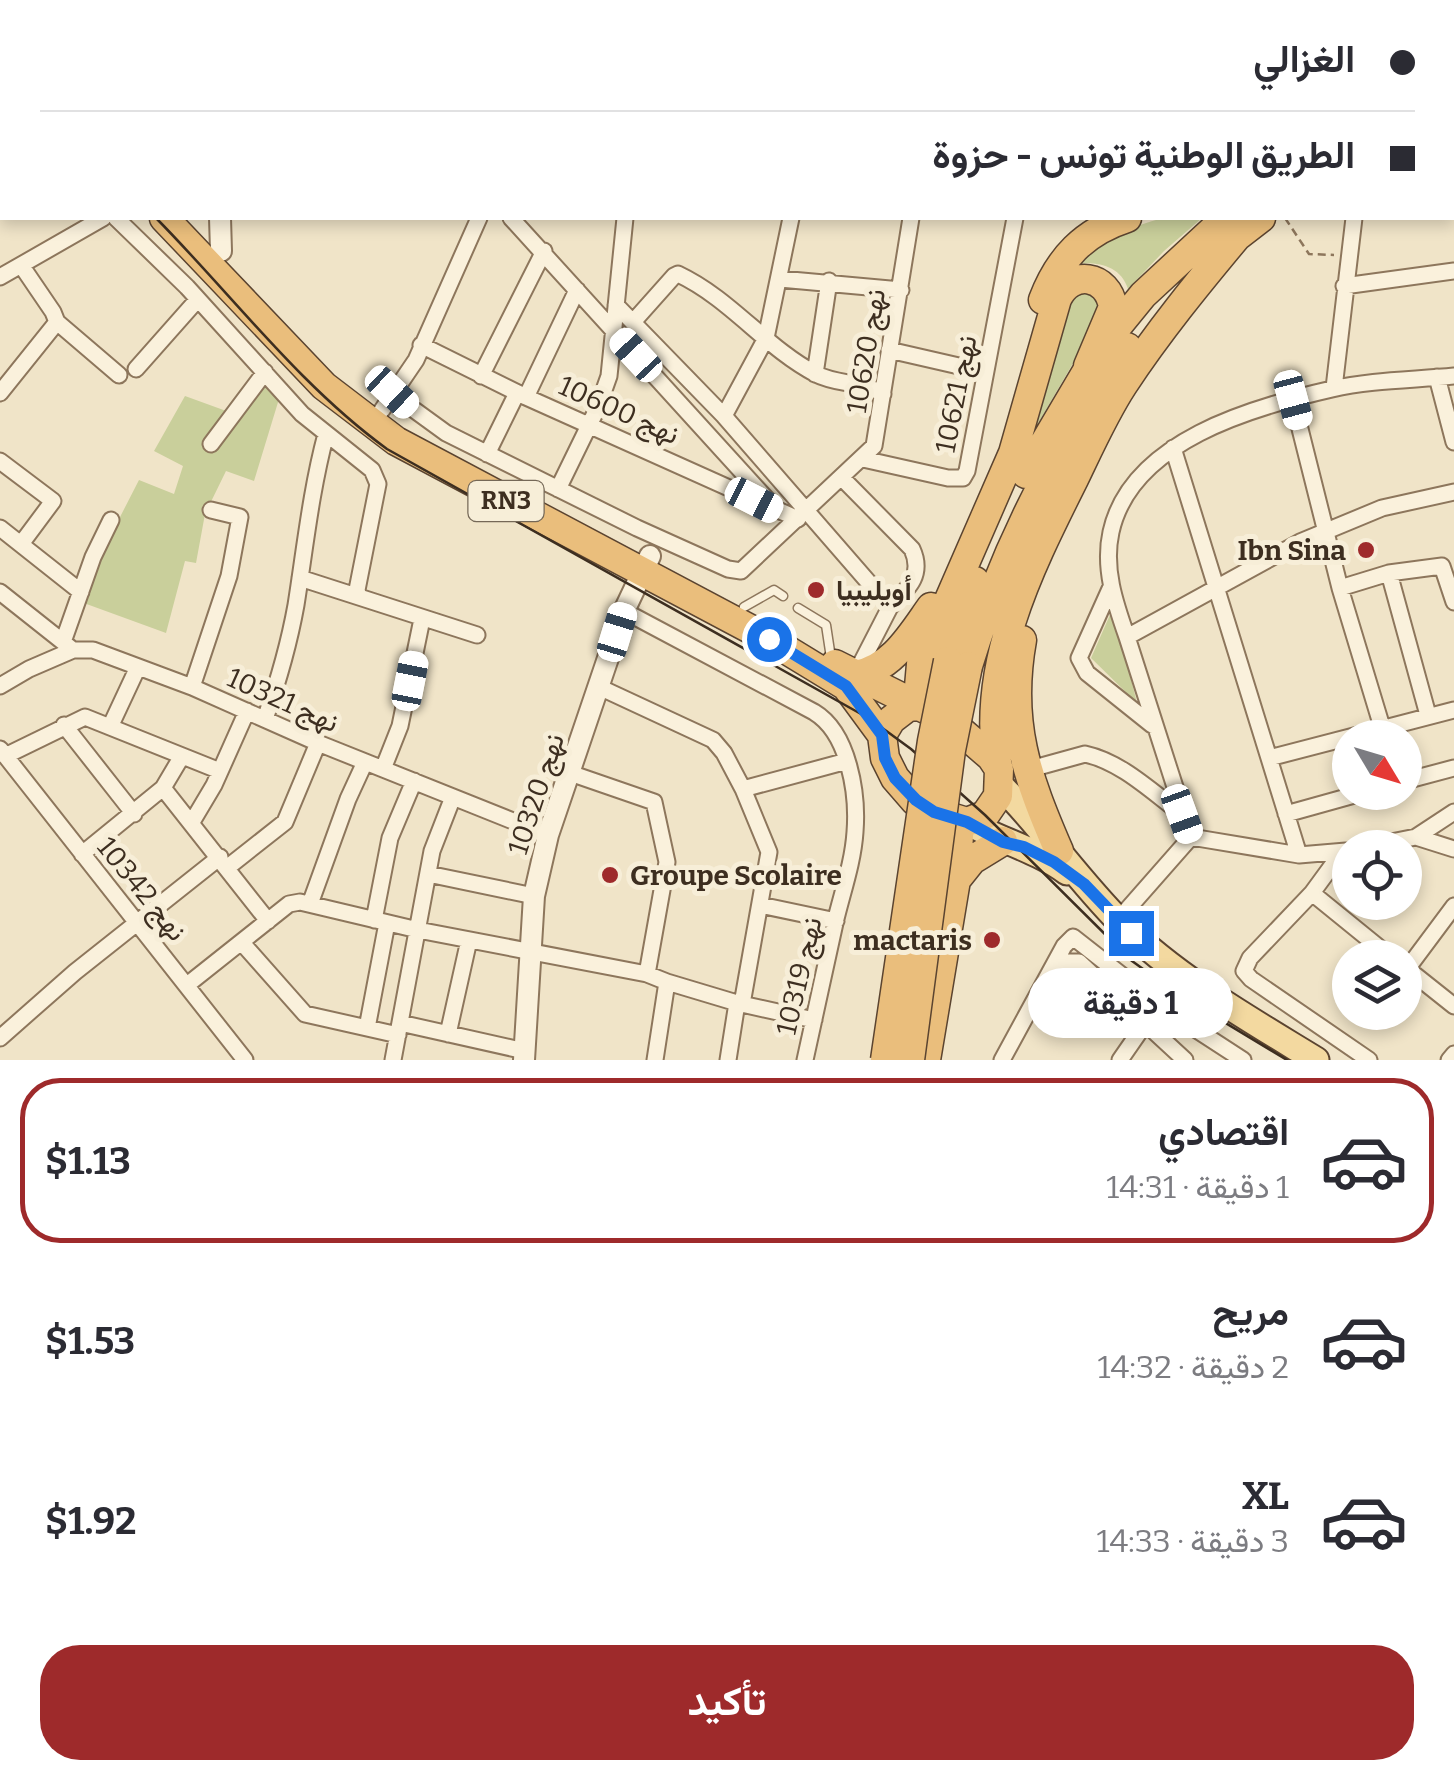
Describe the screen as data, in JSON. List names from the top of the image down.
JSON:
{
  "streets": {
    "highway": ["RN3"],
    "street": [
      "نهج 10620",
      "نهج 10621",
      "نهج 10600",
      "نهج 10321",
      "نهج 10320",
      "نهج 10342",
      "نهج 10319"
    ]
  },
  "crossings": [
    ["نهج 10620", "نهج 10621"],
    ["نهج 10620", "نهج 10600"],
    ["RN3", "نهج 10320"],
    ["نهج 10321", "نهج 10320"],
    ["نهج 10320", "نهج 10319"]
  ],
  "places": [
    "Ibn Sina",
    "أويليبيا",
    "Groupe Scolaire",
    "mactaris"
  ],
  "north": "bottom right",
  "page": {
    "banner": ["الغزالي", "الطريق الوطنية تونس - حزوة"],
    "bubble": "1 دقيقة",
    "list": [
      {
        "name": "اقتصادي",
        "note": "1 دقيقة · 14:31",
        "value": "$1.13"
      },
      {
        "name": "مريح",
        "note": "2 دقيقة · 14:32",
        "value": "$1.53"
      },
      {
        "name": "XL",
        "note": "3 دقيقة · 14:33",
        "value": "$1.92"
      }
    ],
    "buttons": "تأكيد"
  }
}
